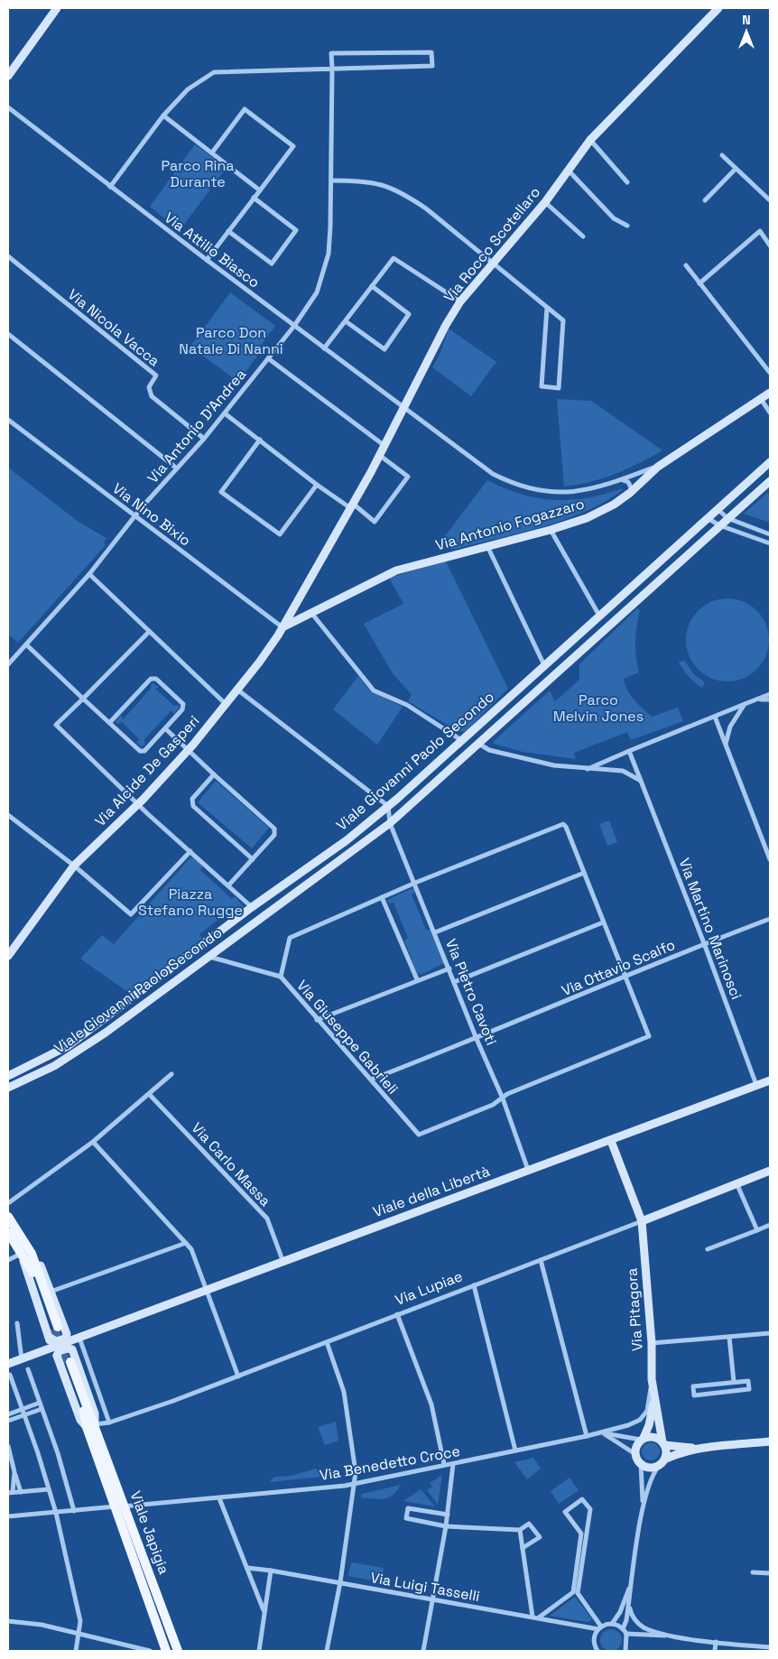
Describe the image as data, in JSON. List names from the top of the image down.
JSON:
{
  "streets": {
    "main road": [
      "Via Rocco Scotellaro",
      "Via Antonio Fogazzaro",
      "Viale Giovanni Paolo Secondo",
      "Via Alcide De Gasperi",
      "Viale della Libertà",
      "Via Lupiae",
      "Via Pitagora",
      "Viale Japigia"
    ],
    "street": [
      "Via Attilio Biasco",
      "Via Nicola Vacca",
      "Via Antonio D'Andrea",
      "Via Nino Bixio",
      "Via Martino Marinosci",
      "Via Ottavio Scalfo",
      "Via Pietro Cavoti",
      "Via Giuseppe Gabrieli",
      "Via Carlo Massa",
      "Via Benedetto Croce",
      "Via Luigi Tasselli"
    ]
  },
  "crossings": [
    ["Via Rocco Scotellaro", "Via Attilio Biasco"],
    ["Via Rocco Scotellaro", "Via Nino Bixio"],
    ["Via Rocco Scotellaro", "Via Alcide De Gasperi"],
    ["Via Attilio Biasco", "Via Antonio D'Andrea"],
    ["Via Attilio Biasco", "Via Antonio Fogazzaro"],
    ["Via Nicola Vacca", "Via Antonio D'Andrea"],
    ["Via Antonio D'Andrea", "Via Nino Bixio"],
    ["Via Nino Bixio", "Via Alcide De Gasperi"],
    ["Viale Giovanni Paolo Secondo", "Via Pietro Cavoti"],
    ["Via Martino Marinosci", "Via Ottavio Scalfo"],
    ["Via Martino Marinosci", "Viale della Libertà"],
    ["Via Ottavio Scalfo", "Via Pietro Cavoti"],
    ["Via Ottavio Scalfo", "Via Giuseppe Gabrieli"],
    ["Via Pietro Cavoti", "Via Giuseppe Gabrieli"],
    ["Via Pietro Cavoti", "Viale della Libertà"],
    ["Via Carlo Massa", "Viale della Libertà"],
    ["Viale della Libertà", "Via Pitagora"],
    ["Via Lupiae", "Via Pitagora"],
    ["Via Lupiae", "Viale Japigia"],
    ["Via Pitagora", "Via Benedetto Croce"],
    ["Via Benedetto Croce", "Viale Japigia"]
  ],
  "parks": [
    "Parco Rina Durante",
    "Parco Don Natale Di Nanni",
    "Parco Melvin Jones",
    "Piazza Stefano Rugge"
  ],
  "north": "top"
}
